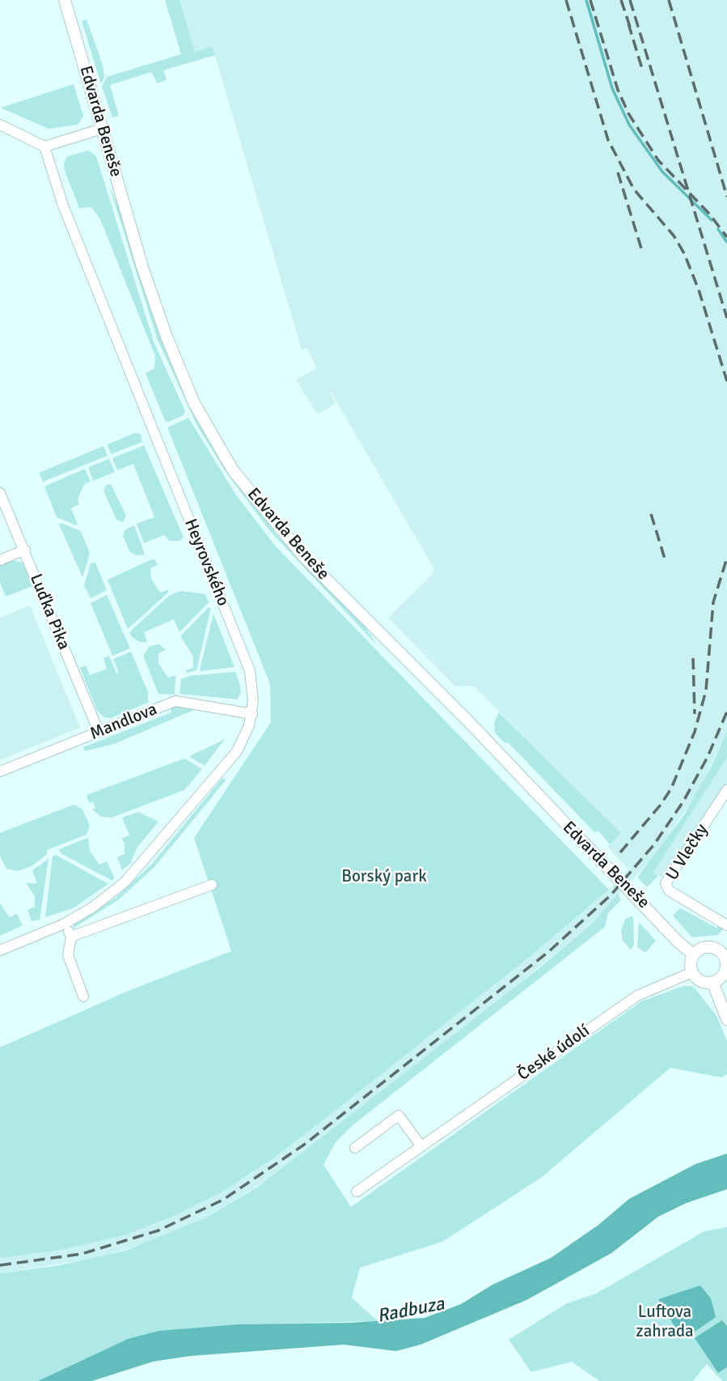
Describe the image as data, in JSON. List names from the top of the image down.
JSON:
{
  "streets": {
    "street": [
      "Edvarda Beneše",
      "Heyrovského",
      "Luďka Pika",
      "Mandlova",
      "U Vlečky",
      "České údolí"
    ]
  },
  "crossings": [
    ["Edvarda Beneše", "České údolí"],
    ["Heyrovského", "Mandlova"],
    ["Luďka Pika", "Mandlova"]
  ],
  "water": ["Radbuza"],
  "parks": ["Borský park", "Luftova zahrada"]
}
